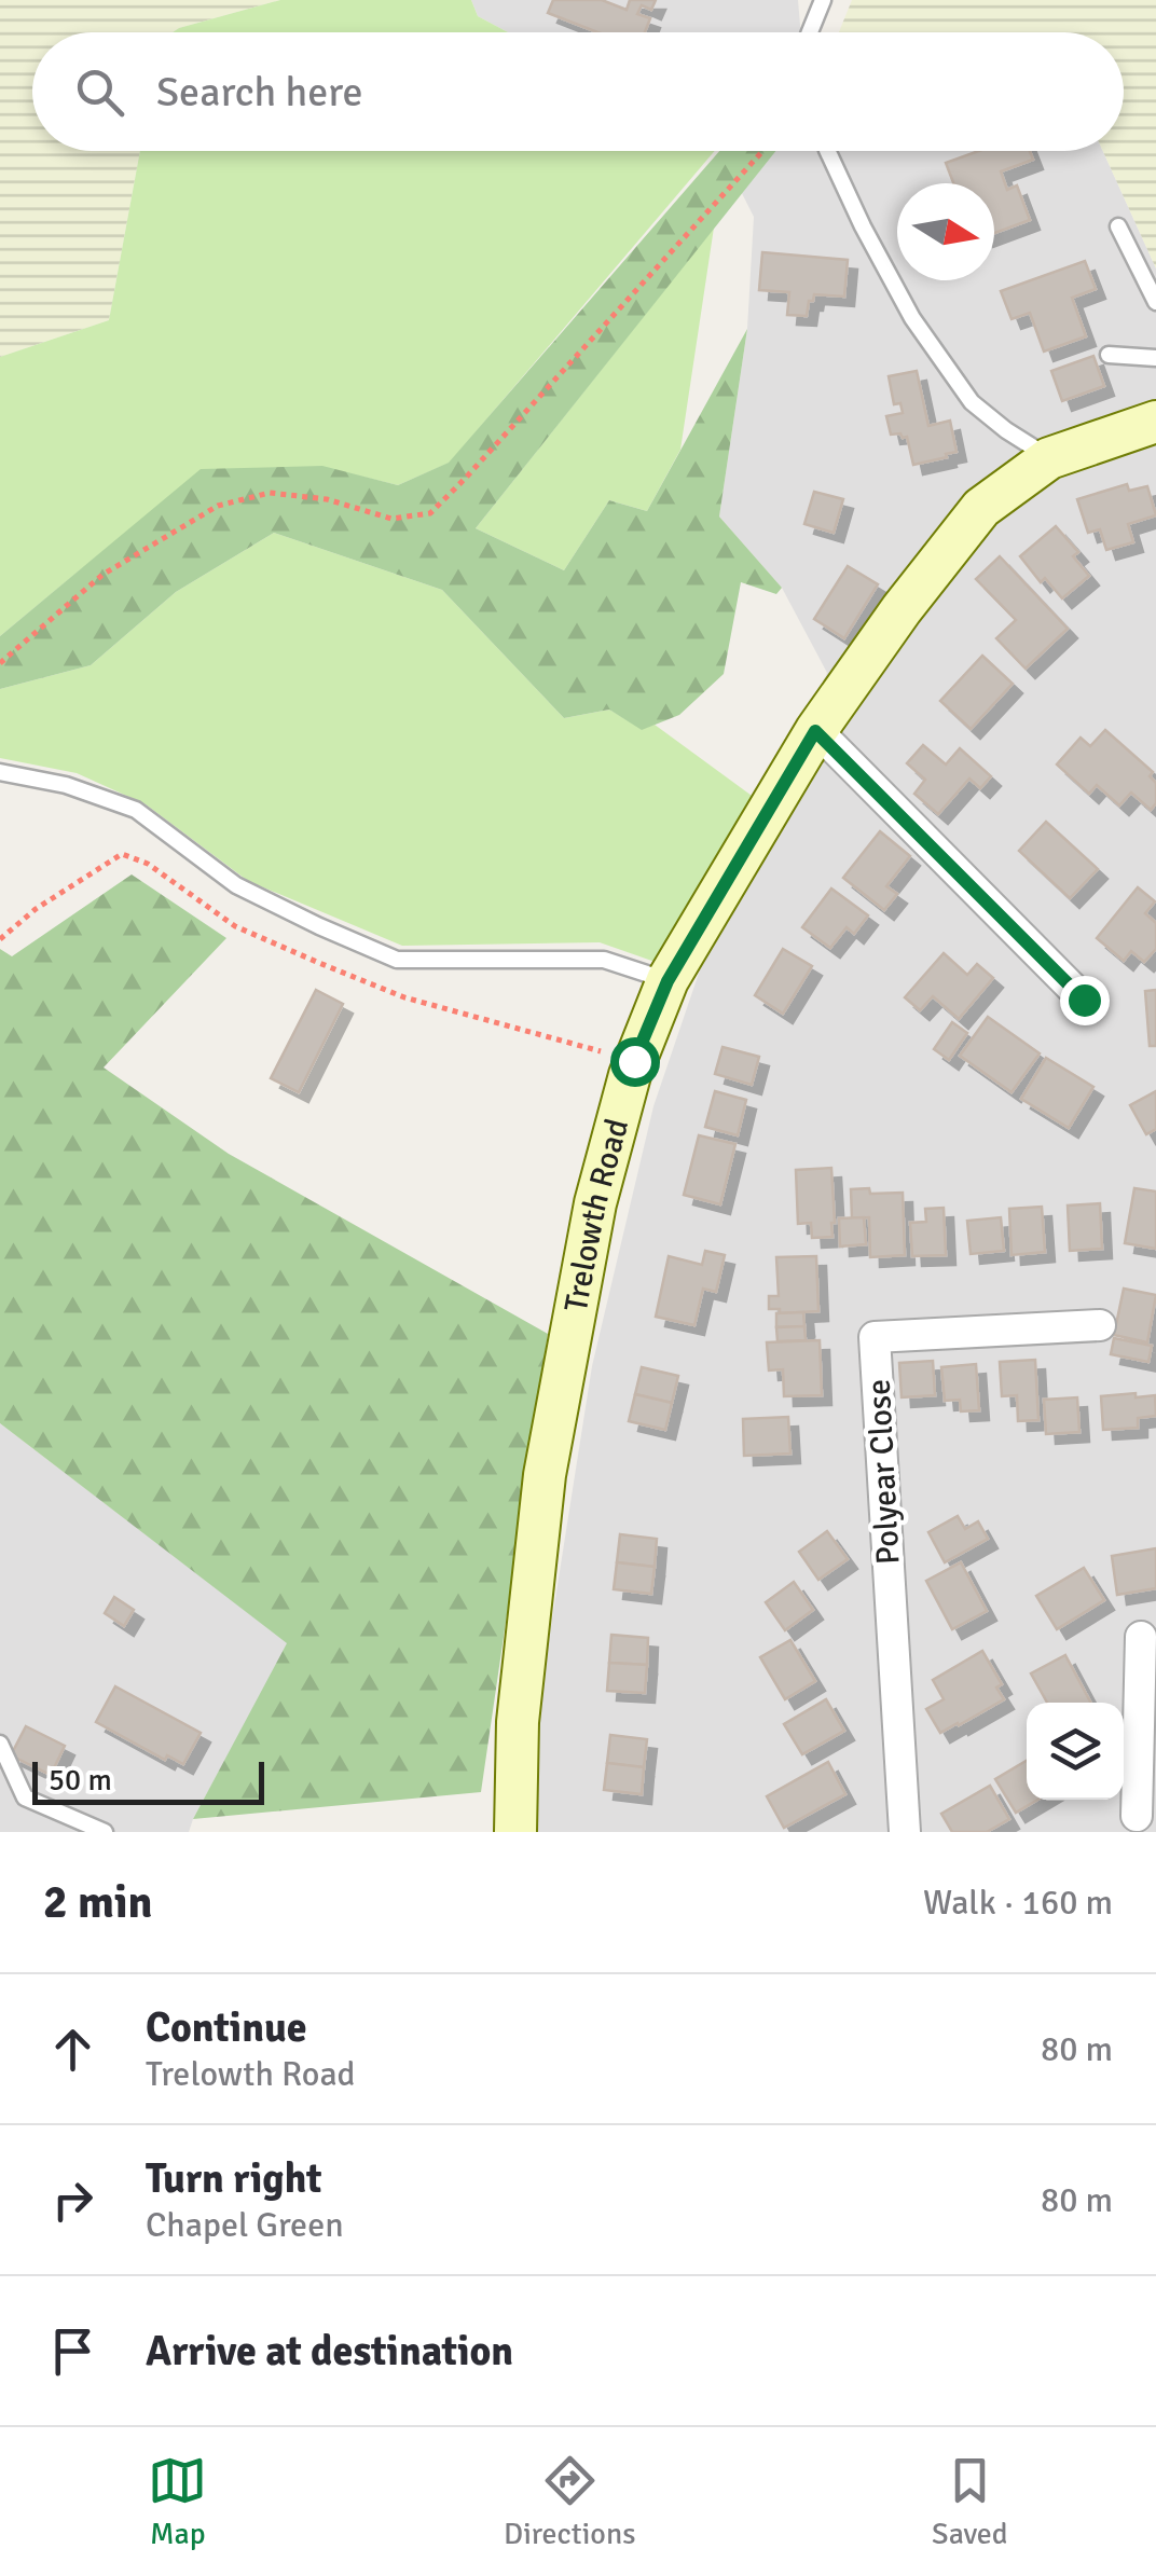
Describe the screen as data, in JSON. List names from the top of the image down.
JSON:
{
  "streets": {
    "street": ["Trelowth Road", "Polyear Close"]
  },
  "scale_bar": "50 m",
  "north": "right",
  "page": {
    "search": "Search here",
    "scale": "50 m",
    "heading": ["2 min", "Walk · 160 m"],
    "list": [
      ["Continue", "Trelowth Road", "80 m"],
      ["Turn right", "Chapel Green", "80 m"],
      "Arrive at destination"
    ],
    "nav": ["Map", "Directions", "Saved"]
  }
}
